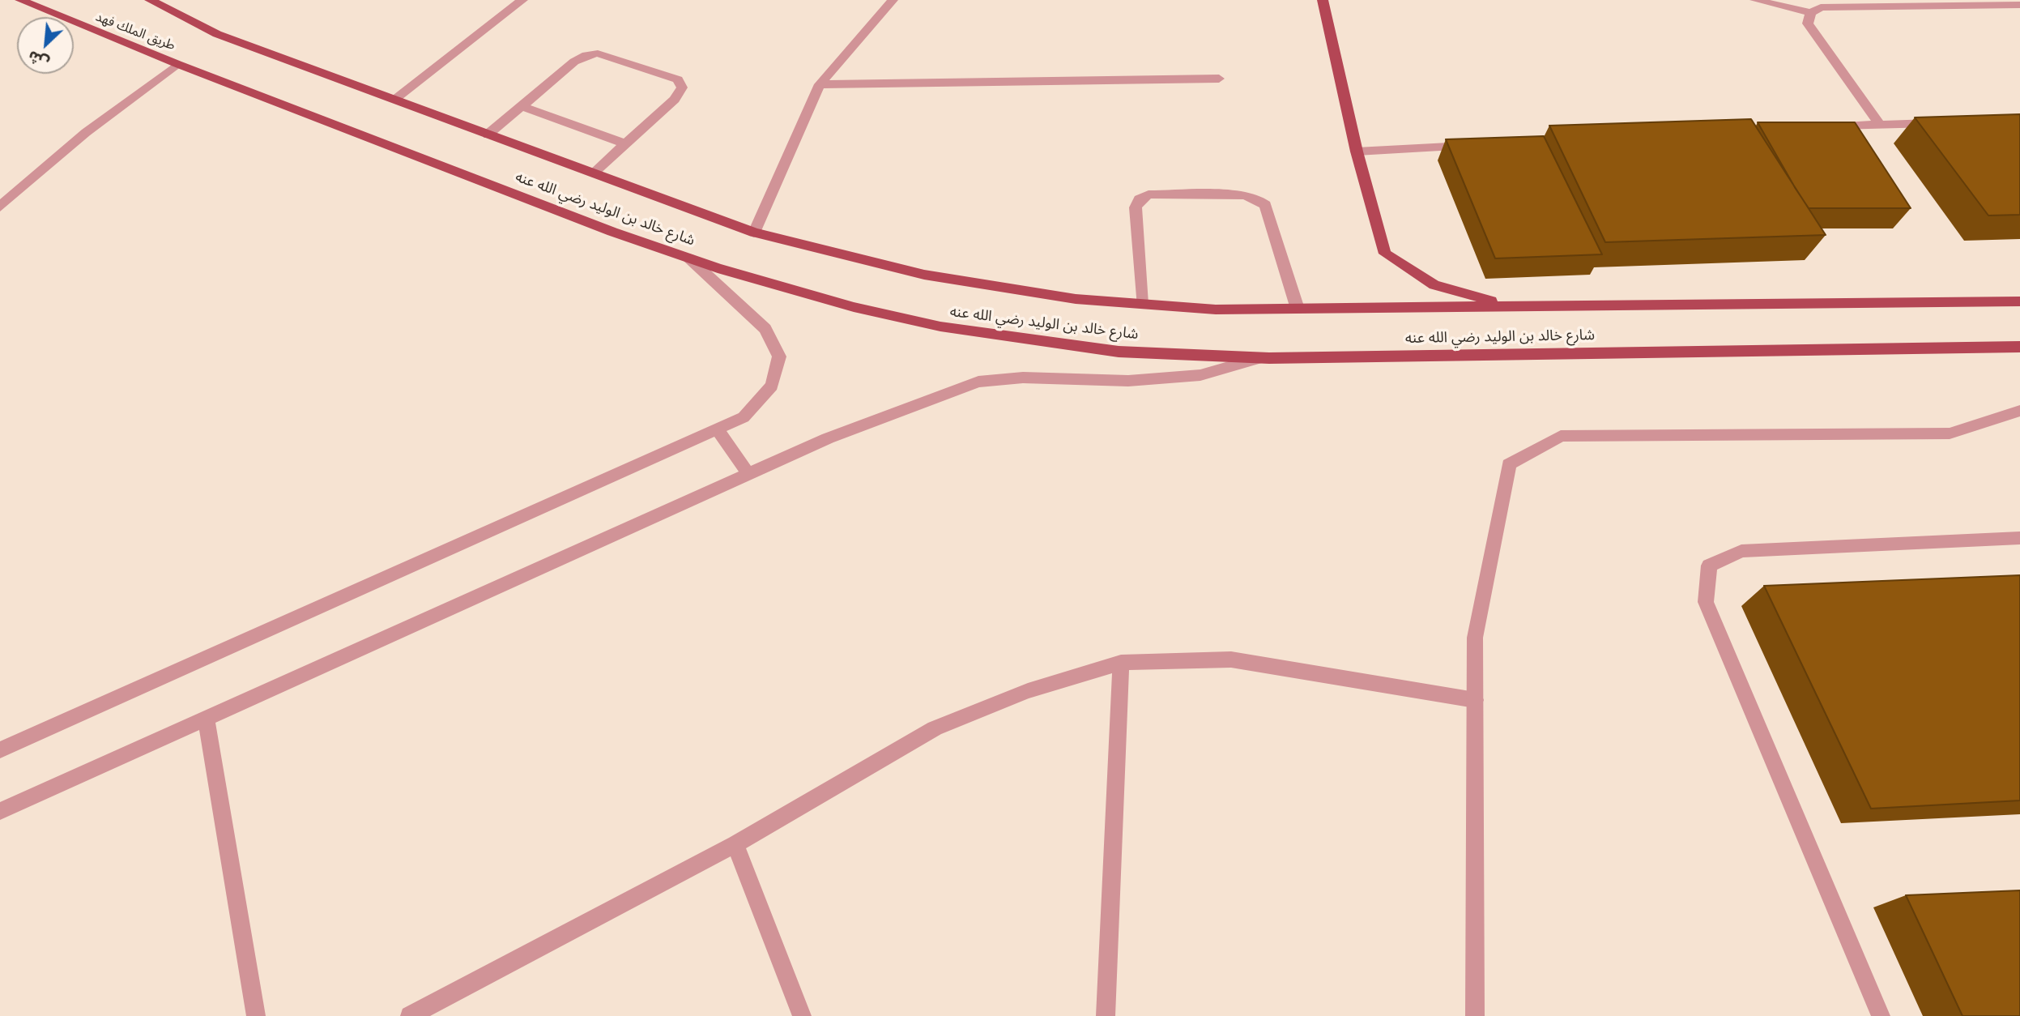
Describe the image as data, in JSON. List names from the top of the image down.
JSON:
{
  "streets": {
    "main road": ["طريق الملك فهد", "شارع خالد بن الوليد رضي الله عنه"]
  },
  "crossings": [
    ["طريق الملك فهد", "شارع خالد بن الوليد رضي الله عنه"]
  ],
  "north": "bottom left"
}
